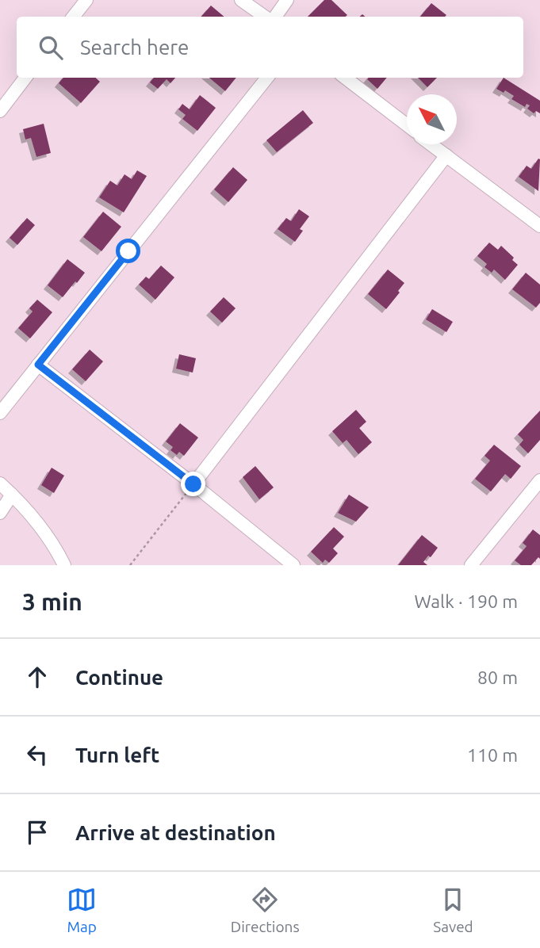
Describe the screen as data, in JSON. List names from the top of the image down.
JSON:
{
  "north": "top left",
  "page": {
    "search": "Search here",
    "heading": ["3 min", "Walk · 190 m"],
    "list": [
      ["Continue", "80 m"],
      ["Turn left", "110 m"],
      "Arrive at destination"
    ],
    "nav": ["Map", "Directions", "Saved"]
  }
}
